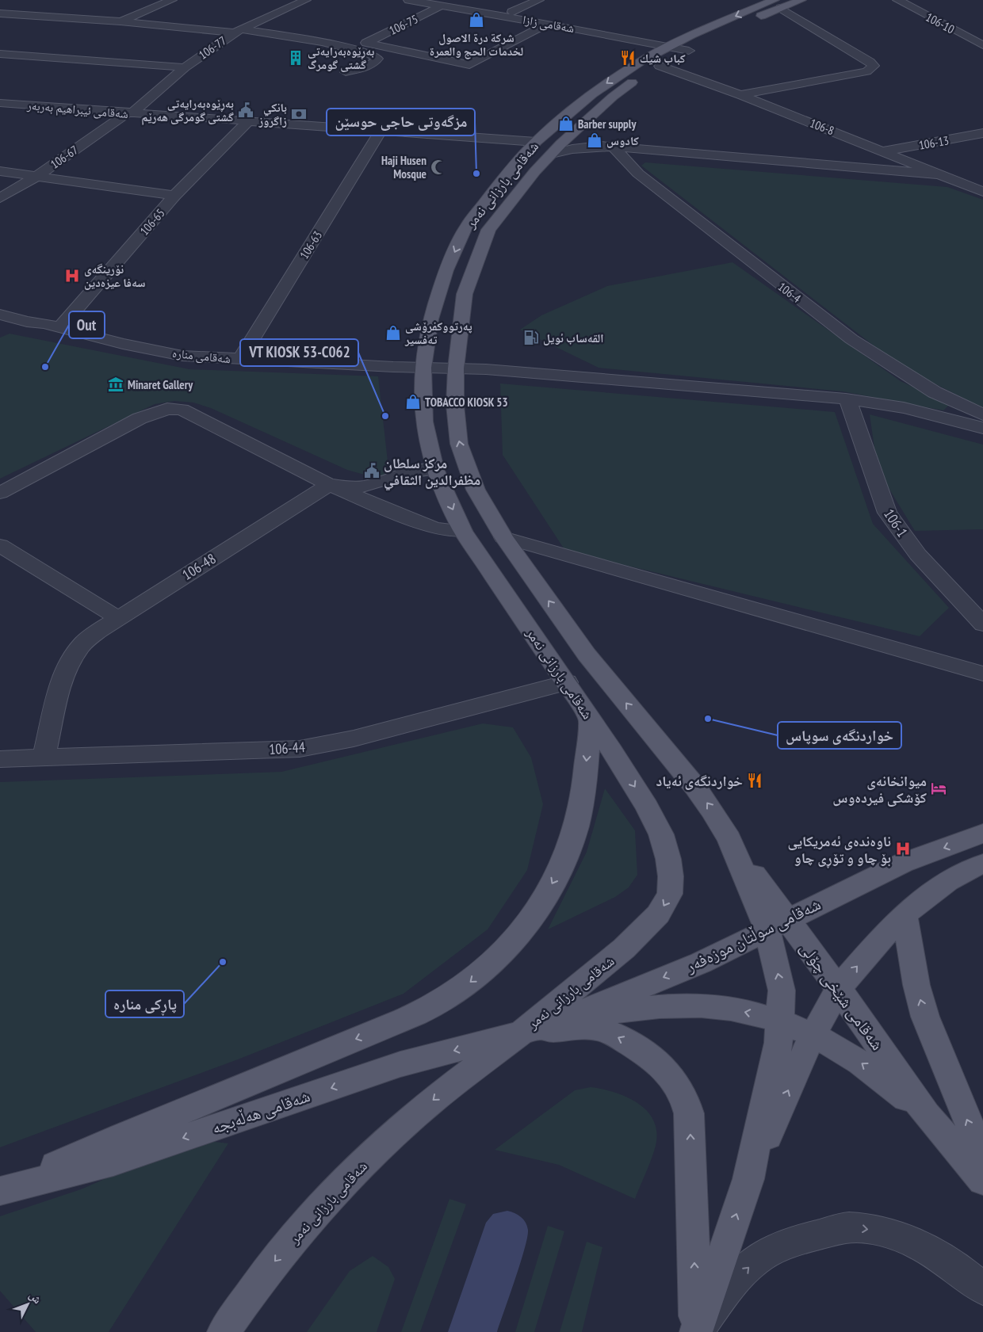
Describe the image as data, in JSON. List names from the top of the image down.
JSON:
{
  "streets": {
    "main road": [
      "شەقامی بارزانی نەمر",
      "شەقامی سوڵتان موزەفەر",
      "شەقامی شێخی چۆلی",
      "شەقامی هەڵەبجە"
    ],
    "street": [
      "106-10",
      "شەقامی زازا",
      "106-75",
      "106-77",
      "شەقامی ئیبراهیم بەربەر",
      "106-8",
      "106-13",
      "106-67",
      "106-65",
      "106-63",
      "106-4",
      "شەقامی منارە",
      "106-1",
      "106-48",
      "106-44"
    ]
  },
  "crossings": [
    ["شەقامی زازا", "106-75"],
    ["شەقامی زازا", "شەقامی بارزانی نەمر"],
    ["106-77", "شەقامی ئیبراهیم بەربەر"],
    ["106-77", "106-67"],
    ["شەقامی ئیبراهیم بەربەر", "106-67"],
    ["شەقامی ئیبراهیم بەربەر", "شەقامی بارزانی نەمر"],
    ["شەقامی ئیبراهیم بەربەر", "106-65"],
    ["شەقامی ئیبراهیم بەربەر", "106-63"],
    ["106-8", "106-13"],
    ["106-8", "شەقامی بارزانی نەمر"],
    ["شەقامی بارزانی نەمر", "شەقامی منارە"],
    ["شەقامی بارزانی نەمر", "106-44"],
    ["شەقامی بارزانی نەمر", "شەقامی سوڵتان موزەفەر"],
    ["شەقامی بارزانی نەمر", "شەقامی شێخی چۆلی"],
    ["شەقامی بارزانی نەمر", "شەقامی هەڵەبجە"],
    ["106-65", "شەقامی منارە"],
    ["106-63", "شەقامی منارە"],
    ["شەقامی منارە", "106-1"],
    ["106-48", "106-44"],
    ["شەقامی سوڵتان موزەفەر", "شەقامی شێخی چۆلی"],
    ["شەقامی سوڵتان موزەفەر", "شەقامی هەڵەبجە"]
  ],
  "one_way": ["شەقامی شێخی چۆلی", "شەقامی هەڵەبجە"],
  "places": {
    "shop": [
      "شركة درة الاصول لخدمات الحج والعمرة",
      "Barber supply",
      "كادوس",
      "پەرتووکفرۆشی تەفسیر",
      "TOBACCO KIOSK 53"
    ],
    "building": ["بەڕێوەبەرایەتی گشتی گومرگ"],
    "restaurant": ["كباب شيك", "خواردنگەی ئەیاد"],
    "public building": ["بەڕێوەبەرایەتی گشتی گومرگی هەرێم", "مركز سلطان مظفرالدين الثقافي"],
    "bank": ["بانكي زاگروز"],
    "mosque": ["Haji Husen Mosque"],
    "other": [
      "مزگەوتی حاجی حوسێن",
      "Out",
      "VT KIOSK 53-C062",
      "خواردنگەی سوپاس",
      "پاڕکی منارە"
    ],
    "hospital": ["نۆرینگەی سەفا عیزەدین", "ناوەندەی ئەمریکایی بۆ چاو و تۆڕی چاو"],
    "fuel station": ["القەساب ئویل"],
    "museum": ["Minaret Gallery"],
    "hotel": ["میوانخانەی کۆشکی فیردەوس"]
  },
  "north": "top right"
}
